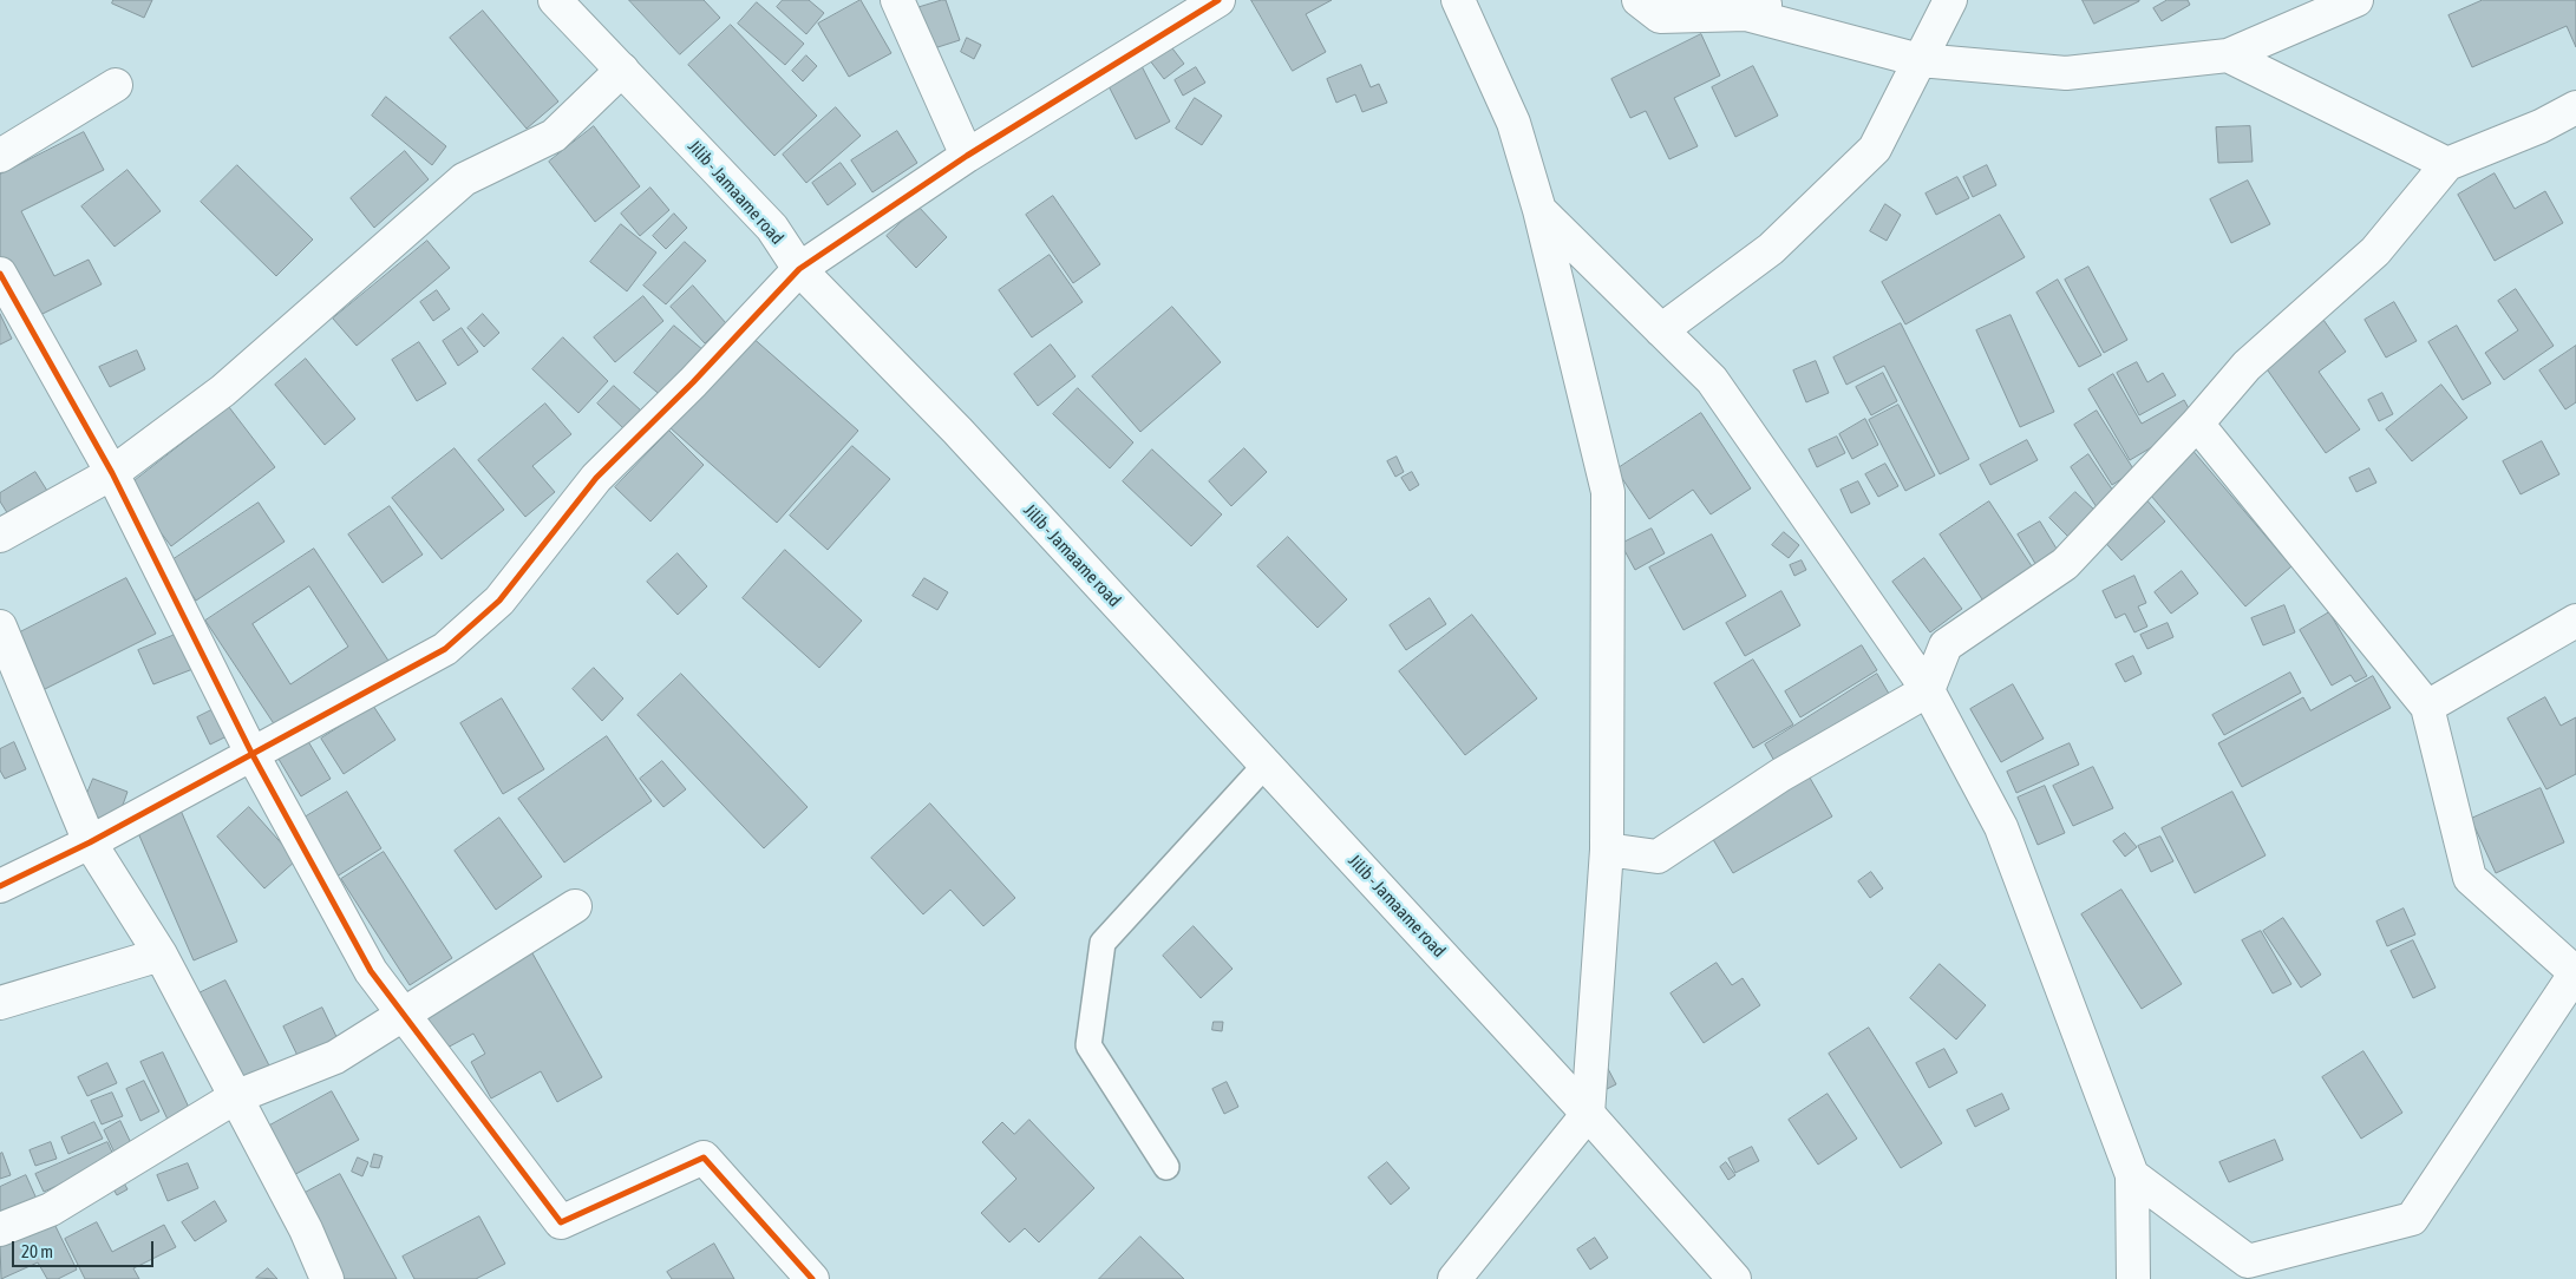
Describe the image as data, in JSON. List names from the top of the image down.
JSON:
{
  "streets": {
    "street": ["Jilib - Jamaame road"]
  },
  "scale_bar": "20 m"
}
